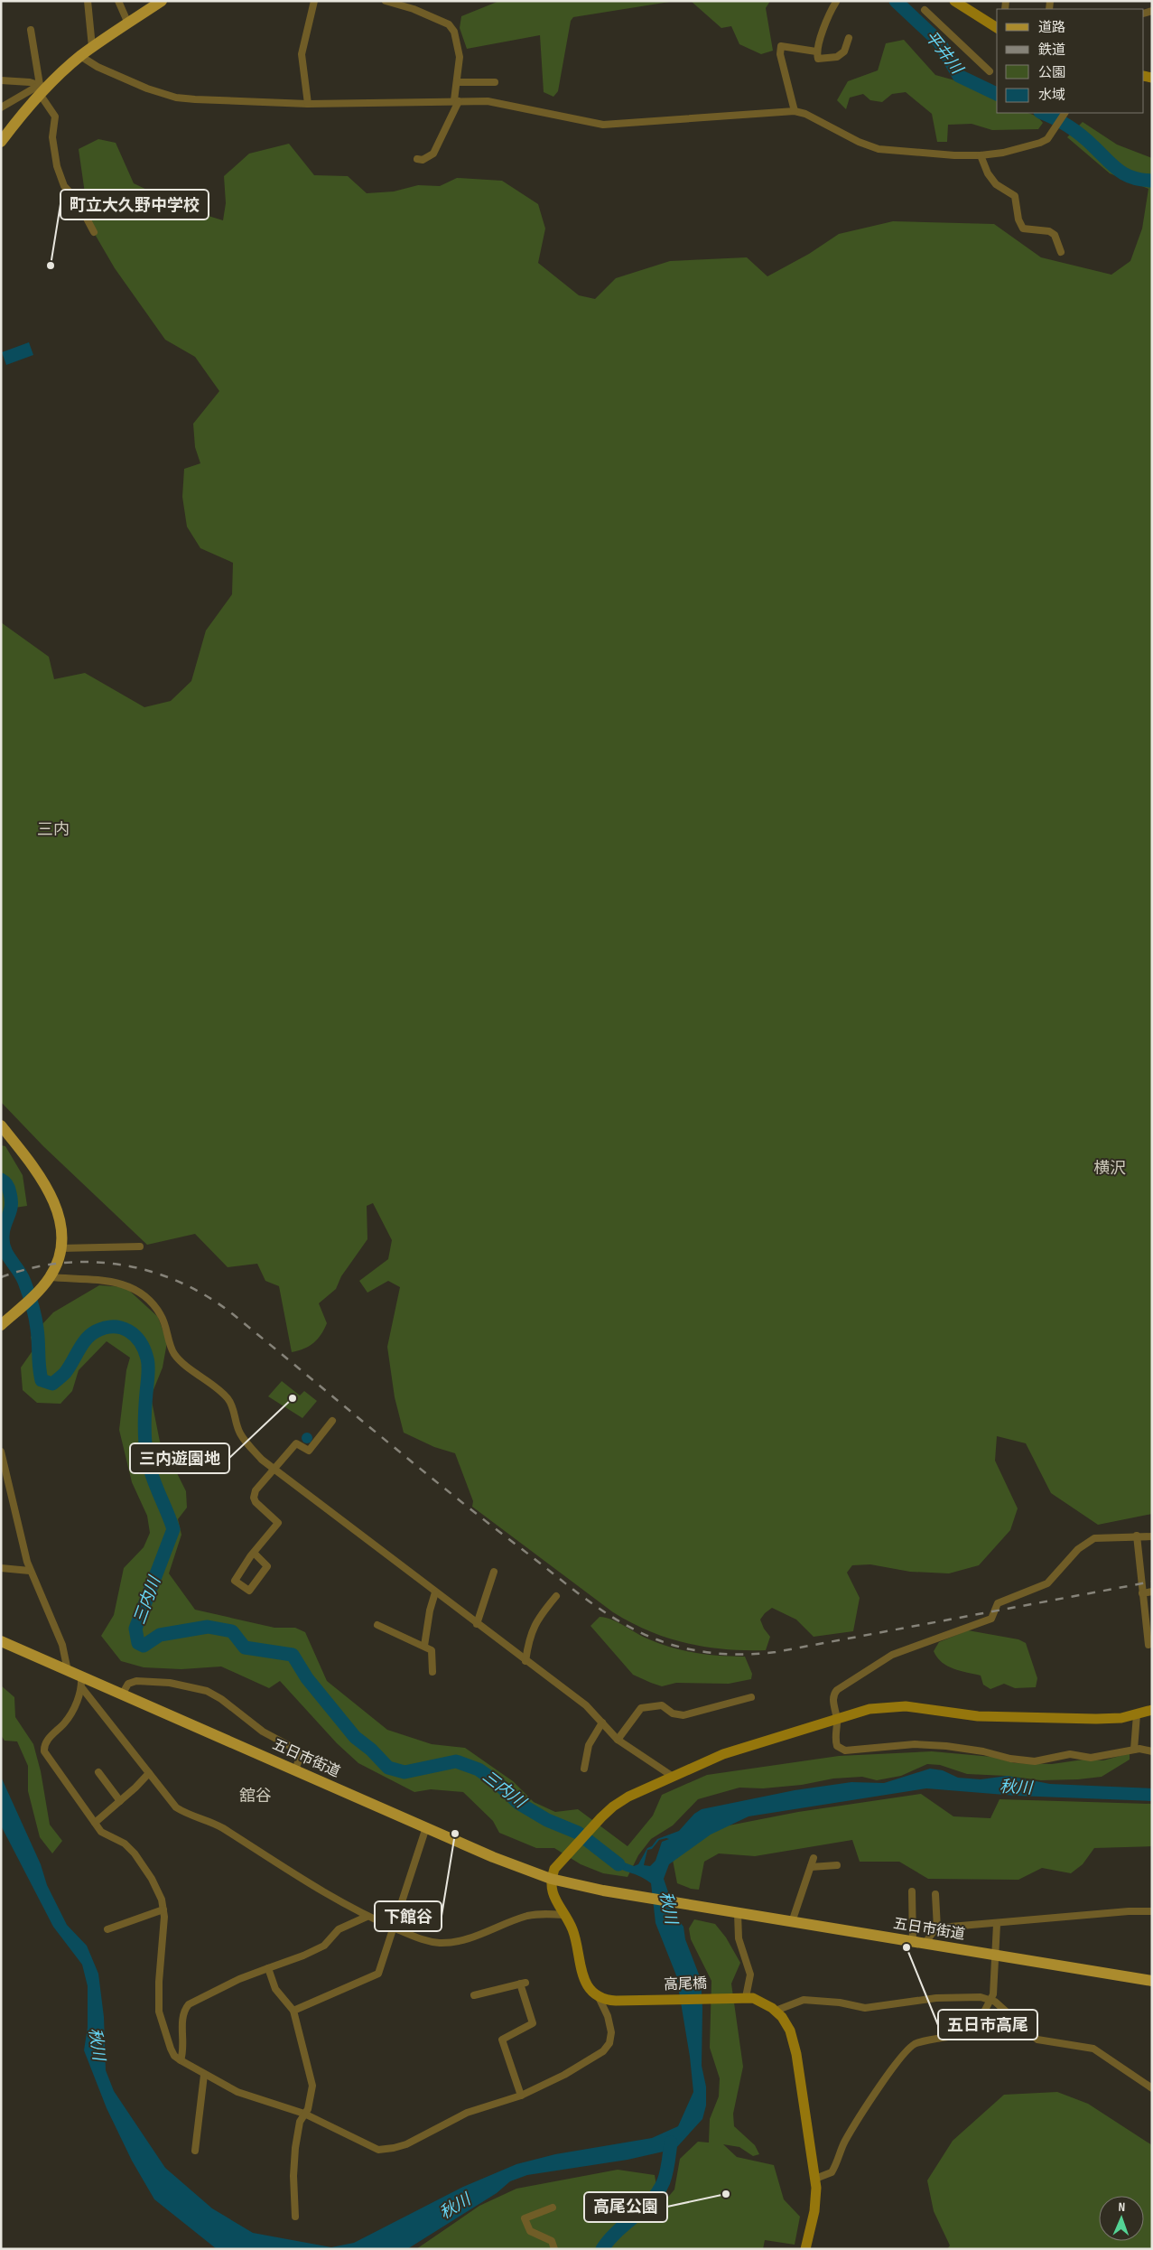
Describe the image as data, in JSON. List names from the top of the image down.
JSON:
{
  "streets": {
    "main road": ["五日市街道"],
    "street": ["高尾橋"]
  },
  "districts": ["三内", "横沢", "舘谷"],
  "water": ["平井川", "三内川", "秋川"],
  "places": [
    "町立大久野中学校",
    "三内遊園地",
    "下館谷",
    "五日市高尾",
    "高尾公園"
  ],
  "legend": [
    "道路",
    "鉄道",
    "公園",
    "水域"
  ],
  "north": "top"
}
